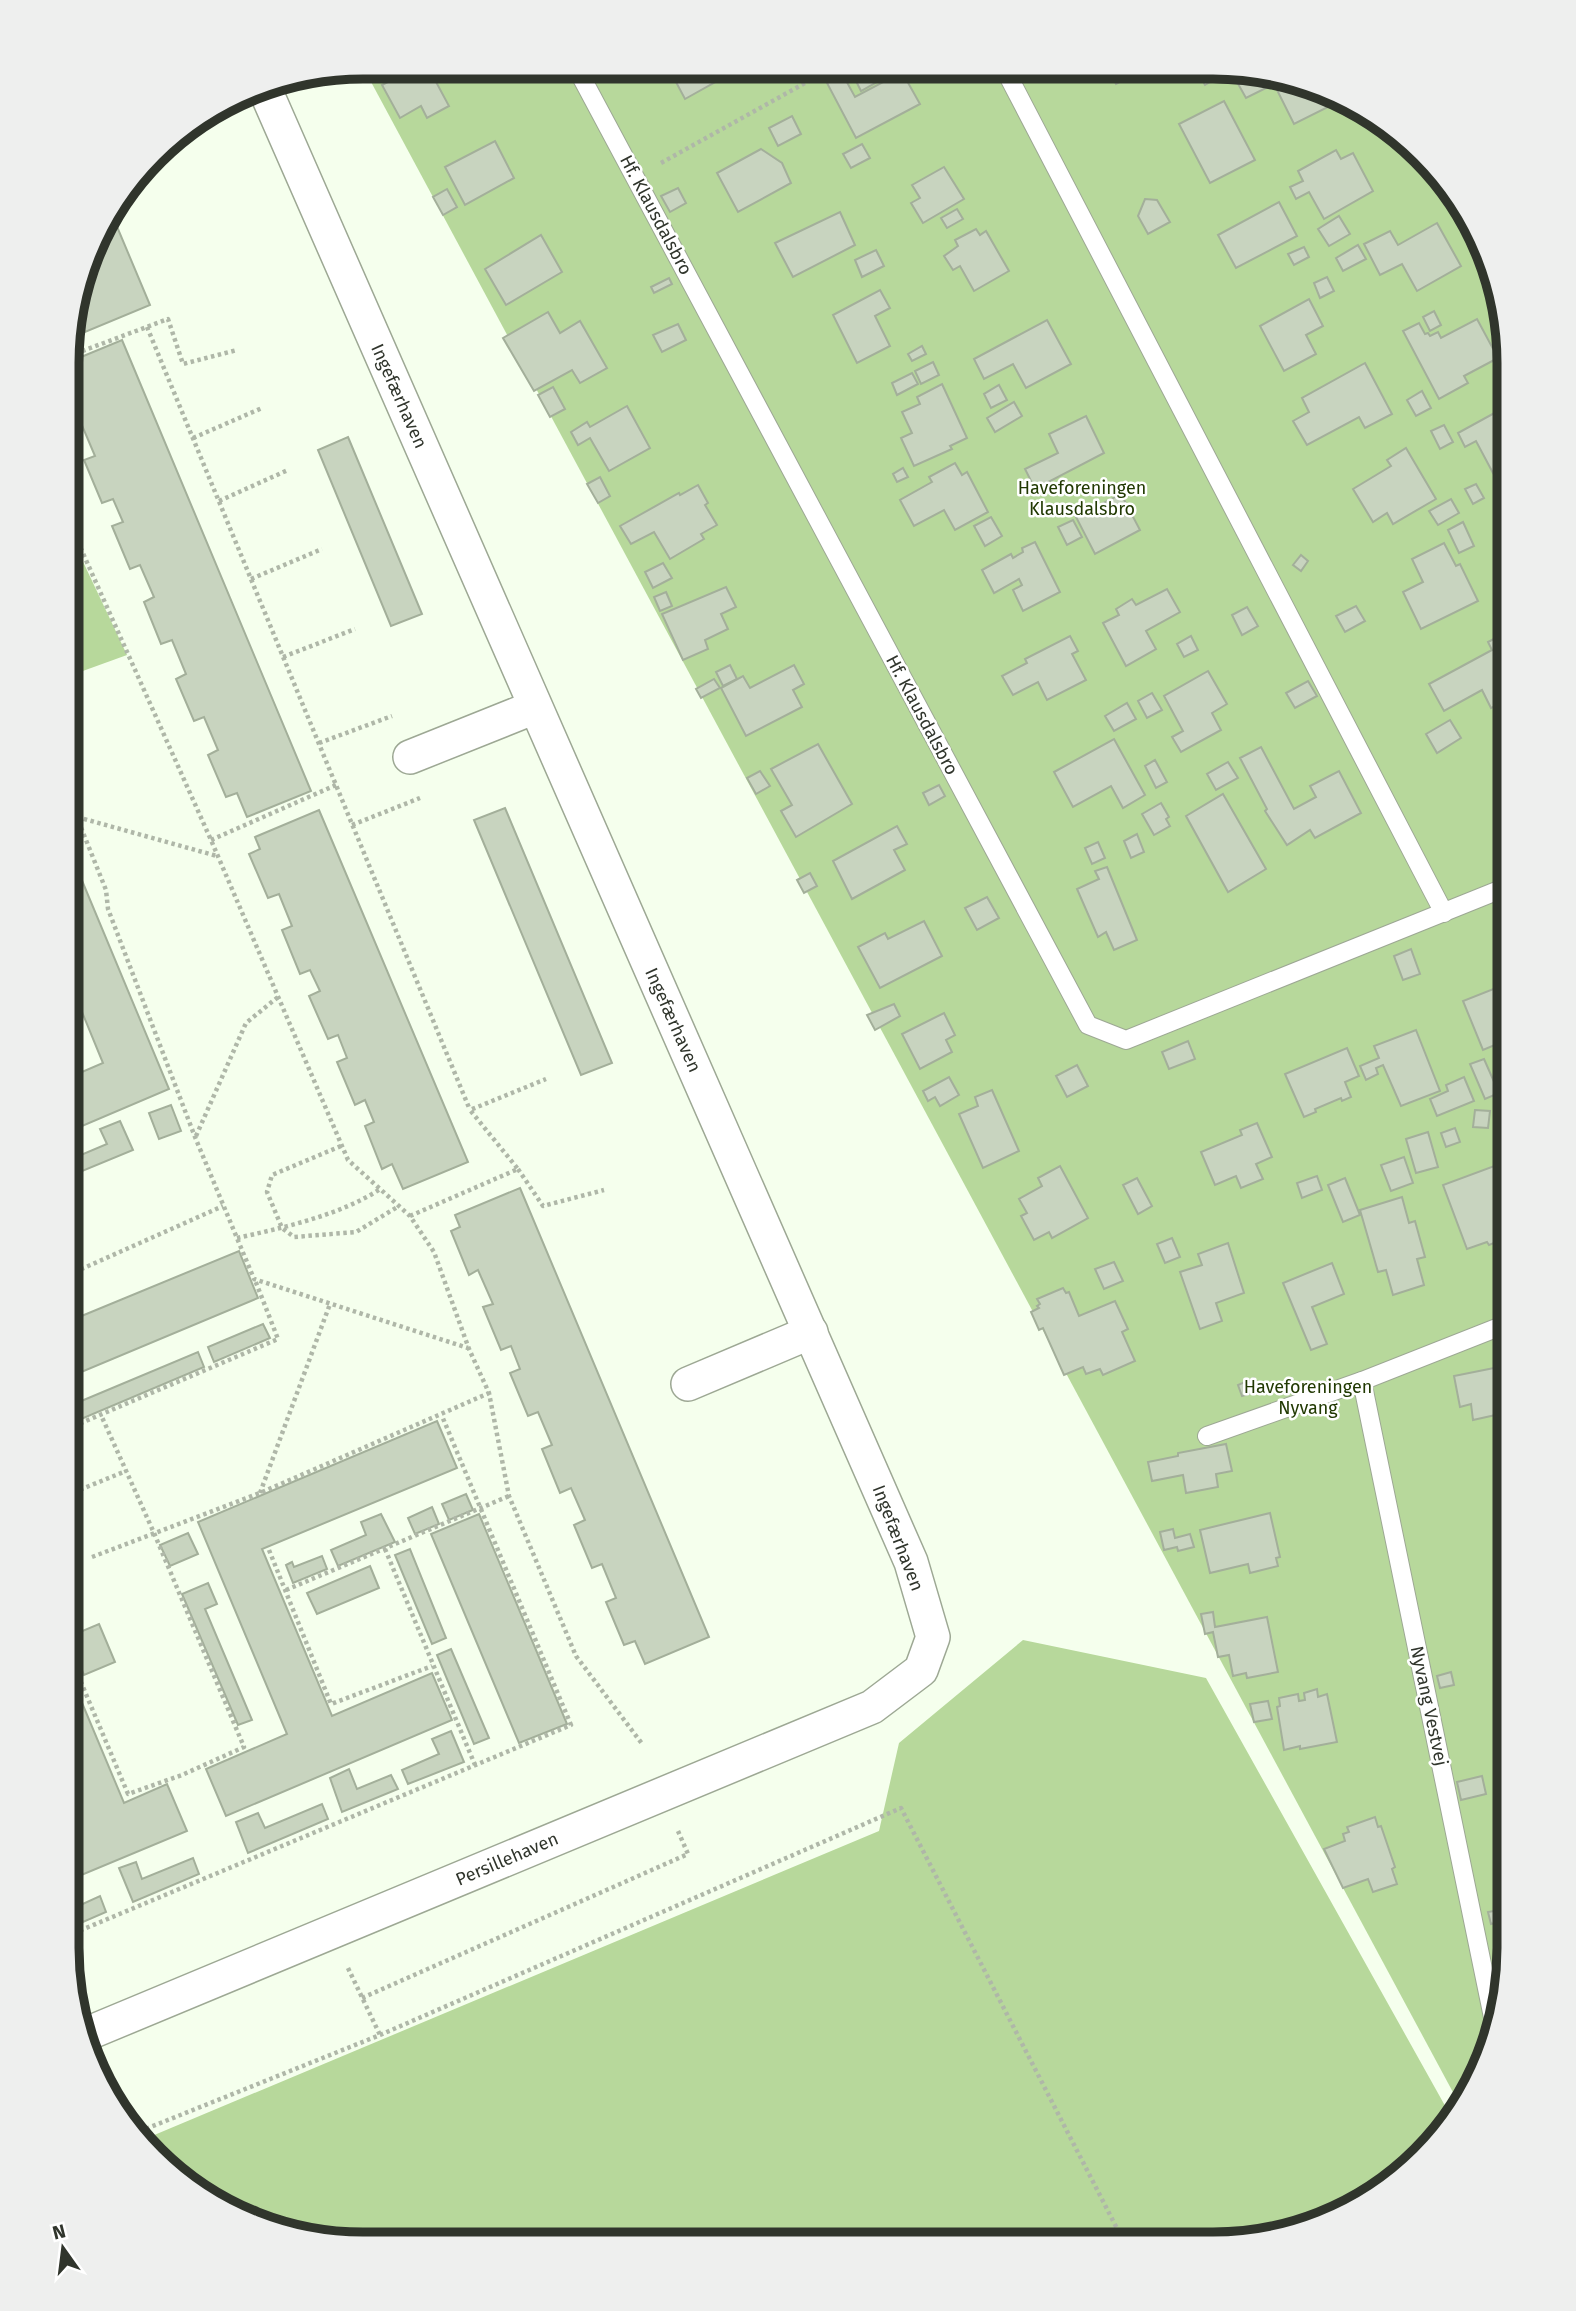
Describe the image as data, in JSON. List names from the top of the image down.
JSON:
{
  "streets": {
    "street": ["Ingefærhaven", "Persillehaven"],
    "lane": ["Hf. Klausdalsbro", "Nyvang Vestvej"]
  },
  "crossings": [
    ["Ingefærhaven", "Persillehaven"]
  ],
  "parks": ["Haveforeningen Klausdalsbro", "Haveforeningen Nyvang"],
  "north": "top"
}
